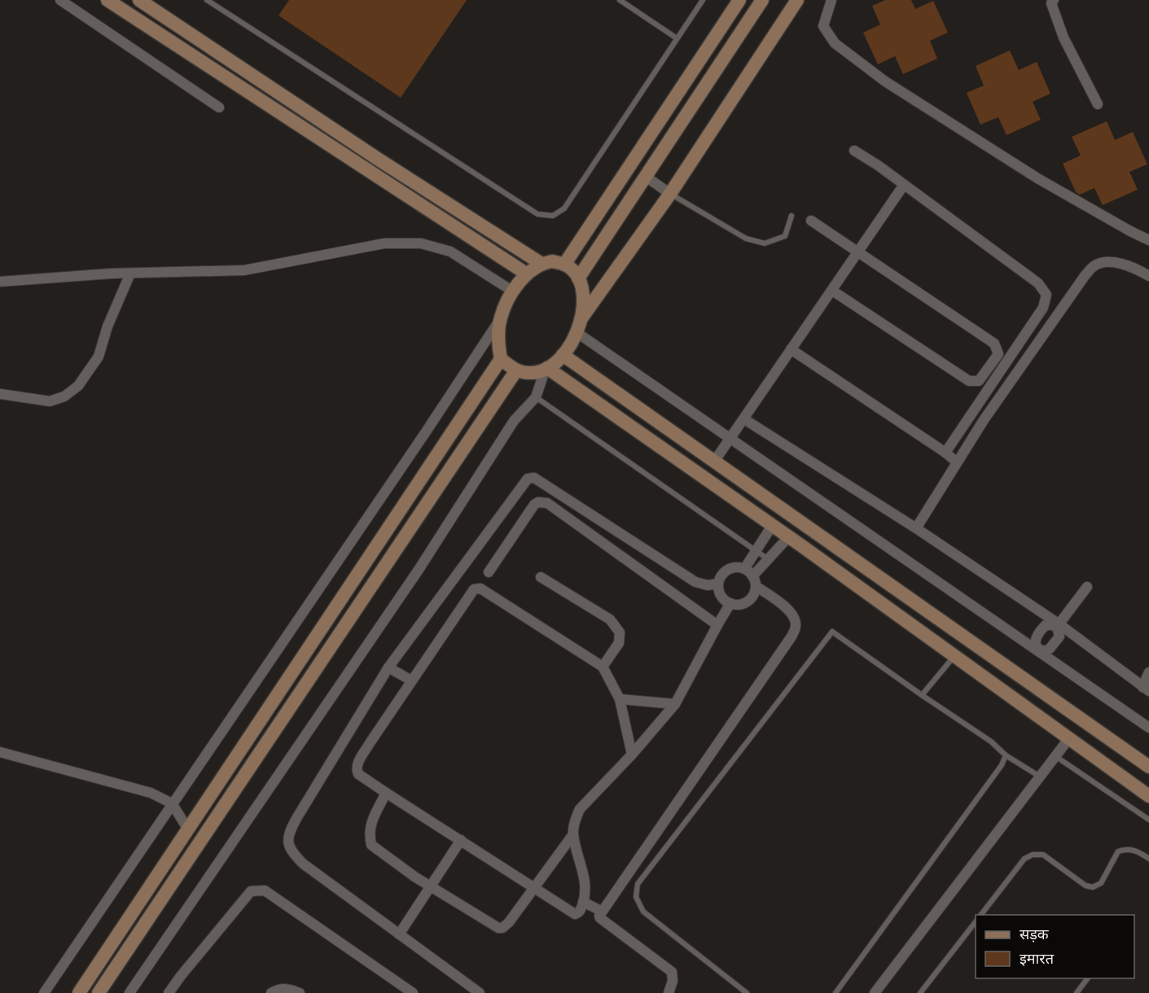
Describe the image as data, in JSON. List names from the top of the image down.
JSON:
{
  "legend": ["सड़क", "इमारत"]
}
